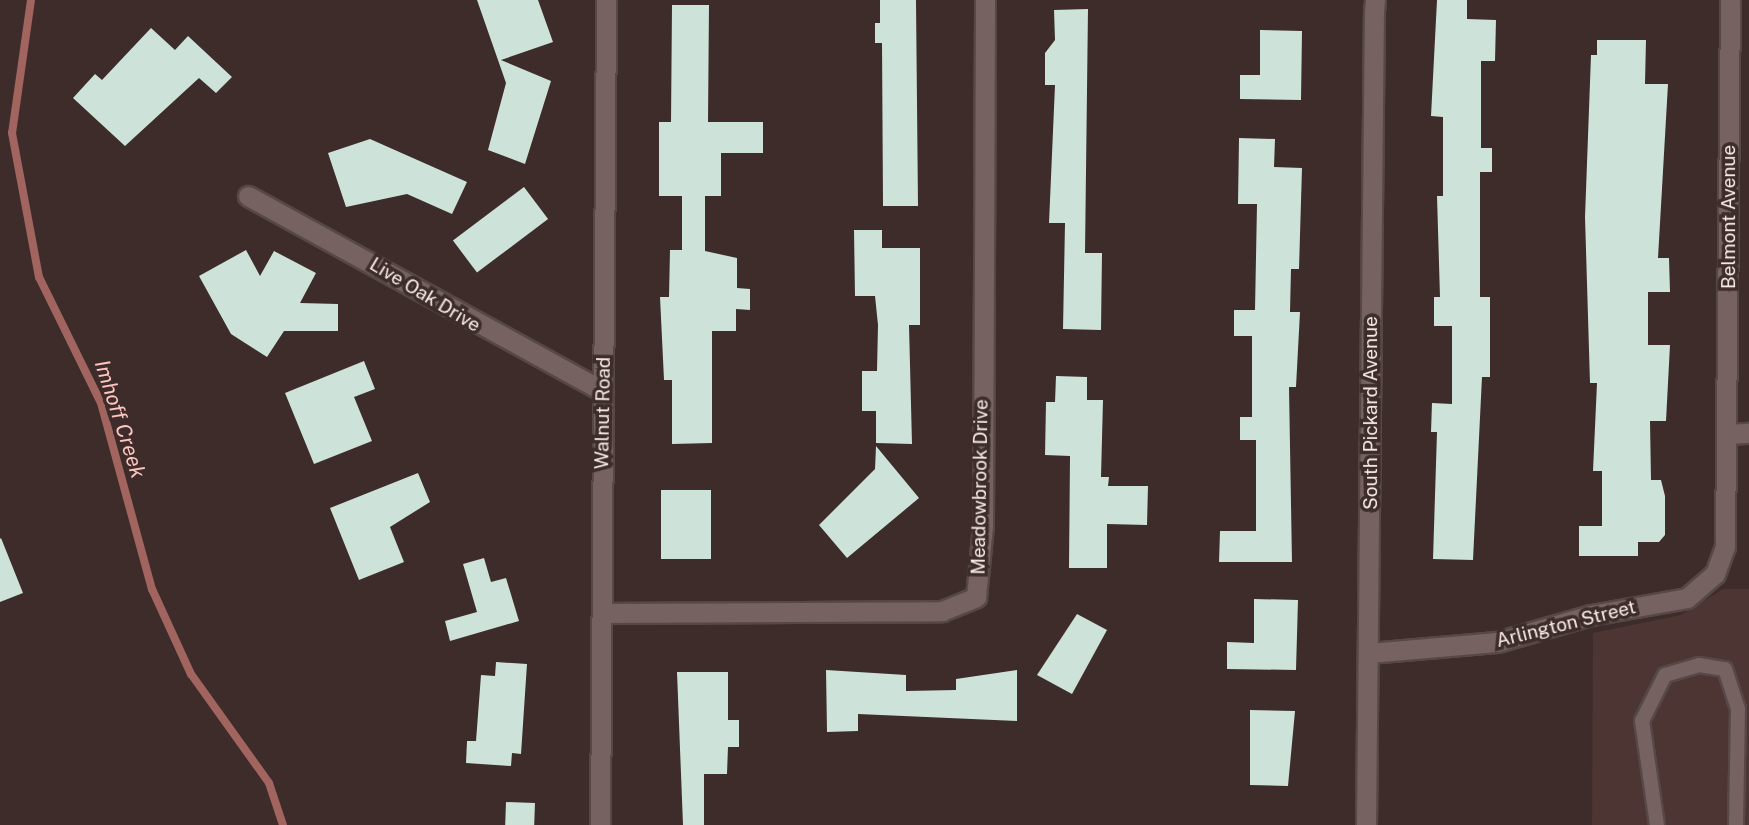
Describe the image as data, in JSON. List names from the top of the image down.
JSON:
{
  "streets": {
    "street": [
      "Belmont Avenue",
      "Live Oak Drive",
      "Walnut Road",
      "South Pickard Avenue",
      "Meadowbrook Drive",
      "Arlington Street"
    ]
  },
  "crossings": [
    ["Belmont Avenue", "Arlington Street"],
    ["Live Oak Drive", "Walnut Road"],
    ["Walnut Road", "Meadowbrook Drive"],
    ["South Pickard Avenue", "Arlington Street"]
  ],
  "water": ["Imhoff Creek"]
}
